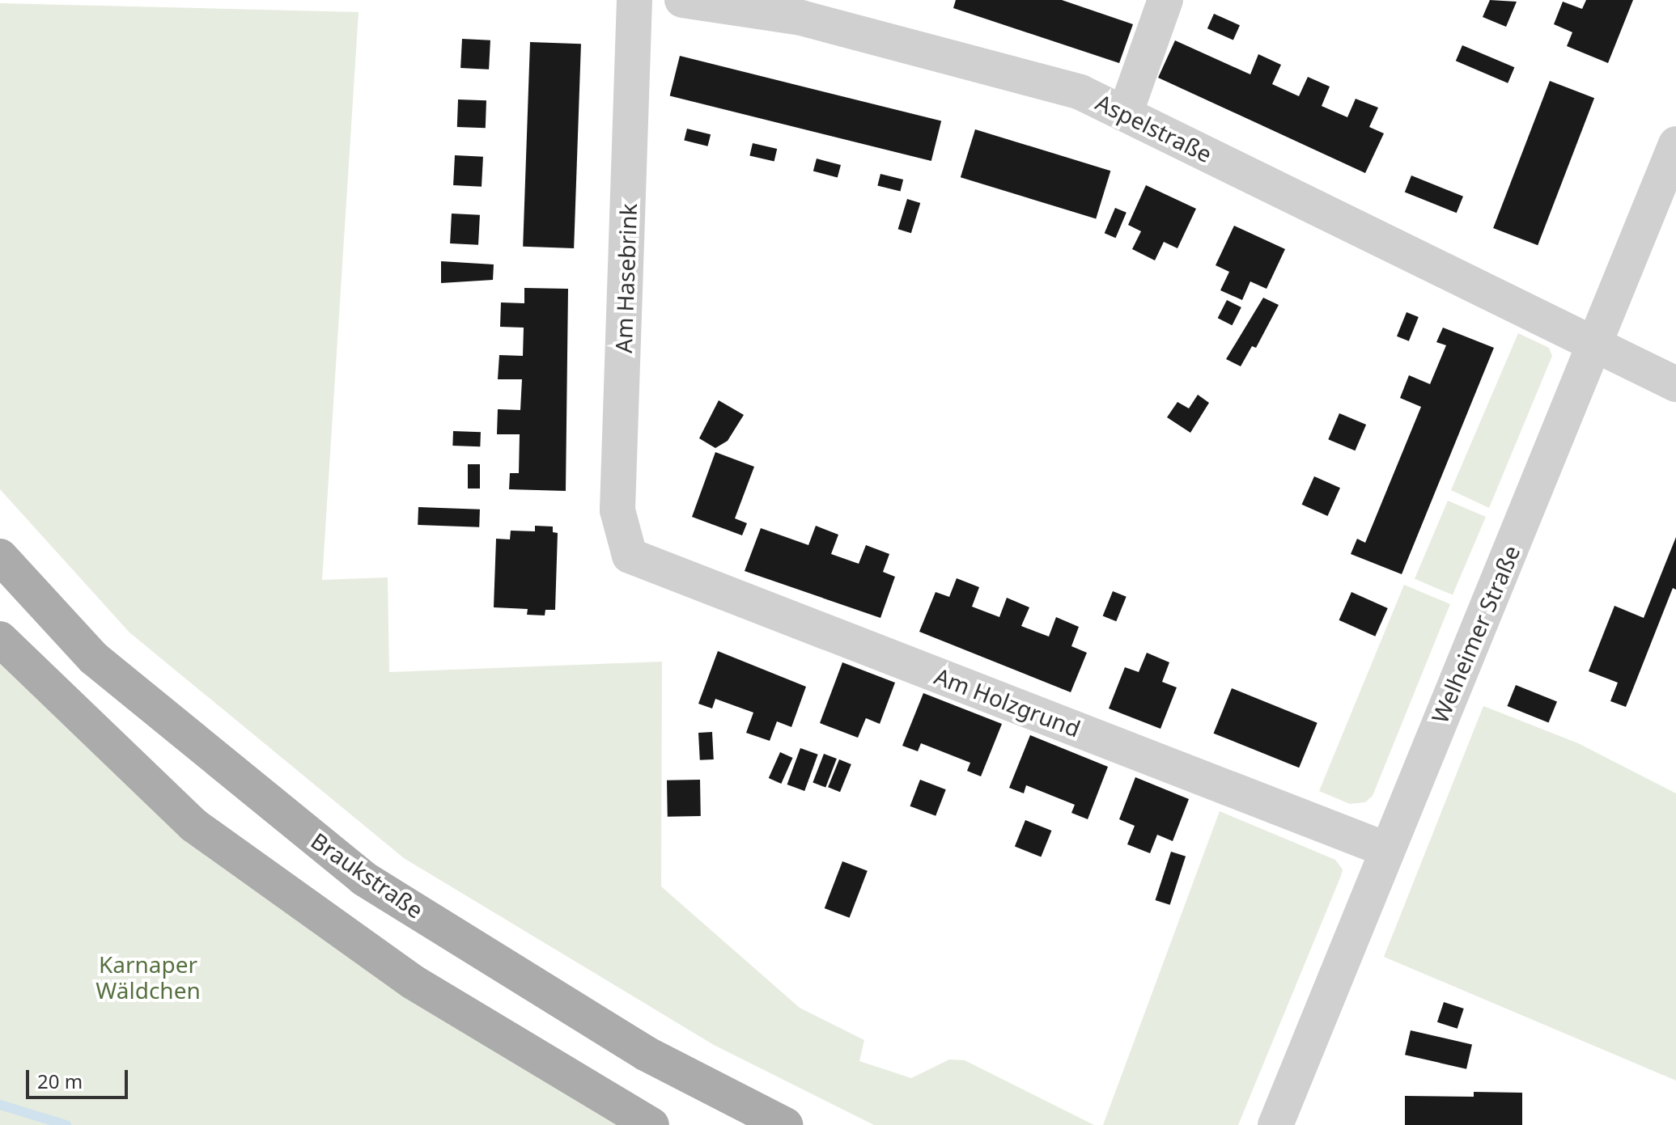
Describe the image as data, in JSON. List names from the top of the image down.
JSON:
{
  "streets": {
    "main road": ["Braukstraße"],
    "street": [
      "Aspelstraße",
      "Am Hasebrink",
      "Welheimer Straße",
      "Am Holzgrund"
    ]
  },
  "crossings": [
    ["Aspelstraße", "Welheimer Straße"],
    ["Am Hasebrink", "Am Holzgrund"],
    ["Welheimer Straße", "Am Holzgrund"]
  ],
  "parks": ["Karnaper Wäldchen"],
  "scale_bar": "20 m"
}
